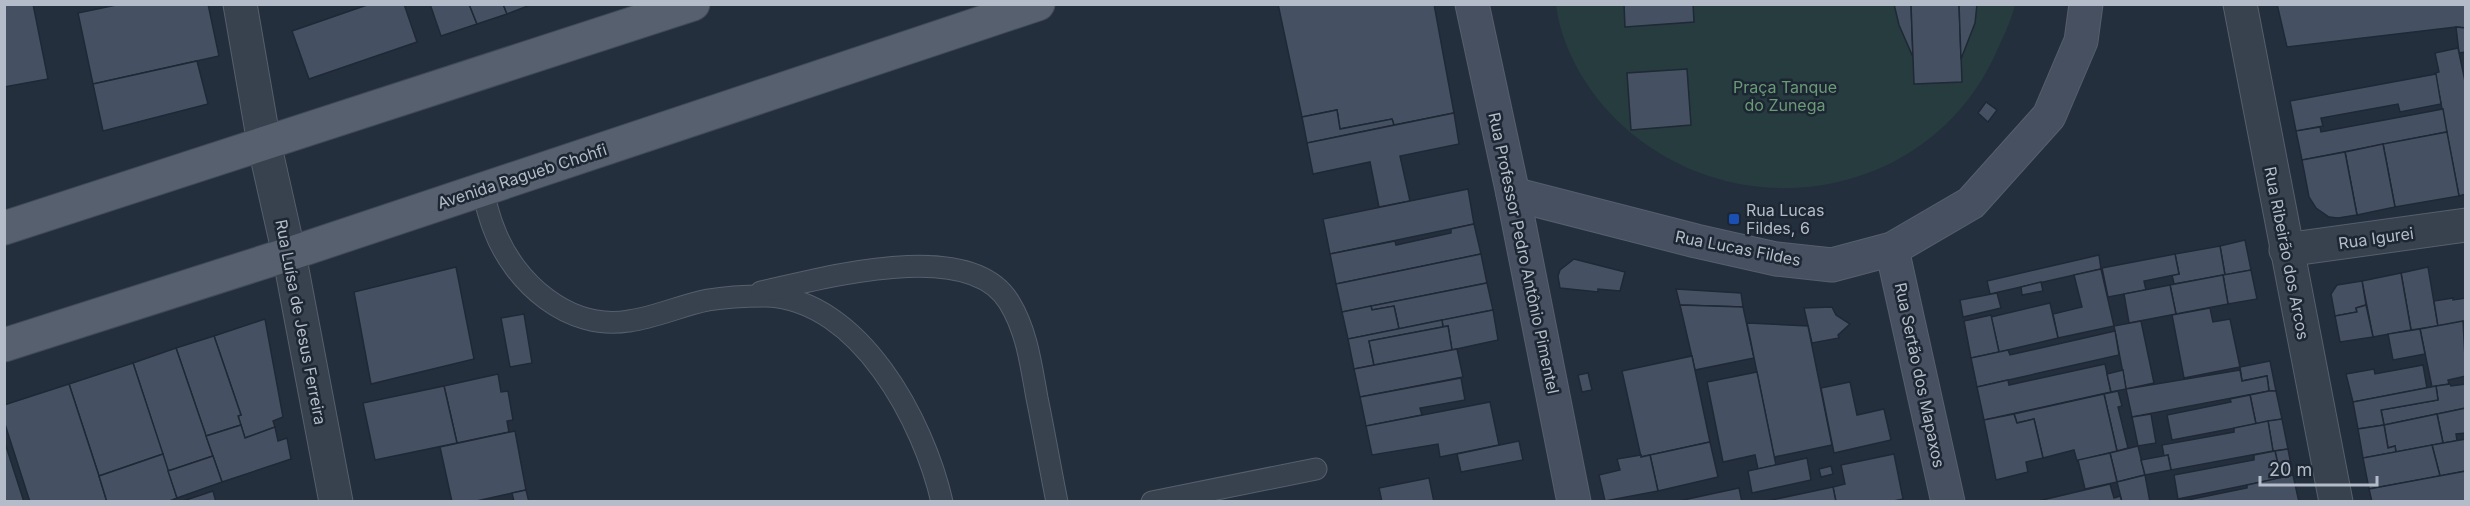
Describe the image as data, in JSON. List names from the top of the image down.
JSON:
{
  "streets": {
    "main road": ["Avenida Ragueb Chohfi"],
    "street": [
      "Rua Igurei",
      "Rua Lucas Fildes",
      "Rua Professor Pedro Antônio Pimentel",
      "Rua Ribeirão dos Arcos",
      "Rua Luísa de Jesus Ferreira",
      "Rua Sertão dos Mapaxos"
    ]
  },
  "crossings": [
    ["Avenida Ragueb Chohfi", "Rua Luísa de Jesus Ferreira"],
    ["Rua Igurei", "Rua Ribeirão dos Arcos"],
    ["Rua Lucas Fildes", "Rua Professor Pedro Antônio Pimentel"],
    ["Rua Lucas Fildes", "Rua Sertão dos Mapaxos"]
  ],
  "parks": ["Praça Tanque do Zunega"],
  "places": {
    "transit": ["Rua Lucas Fildes, 6"]
  },
  "scale_bar": "20 m"
}
